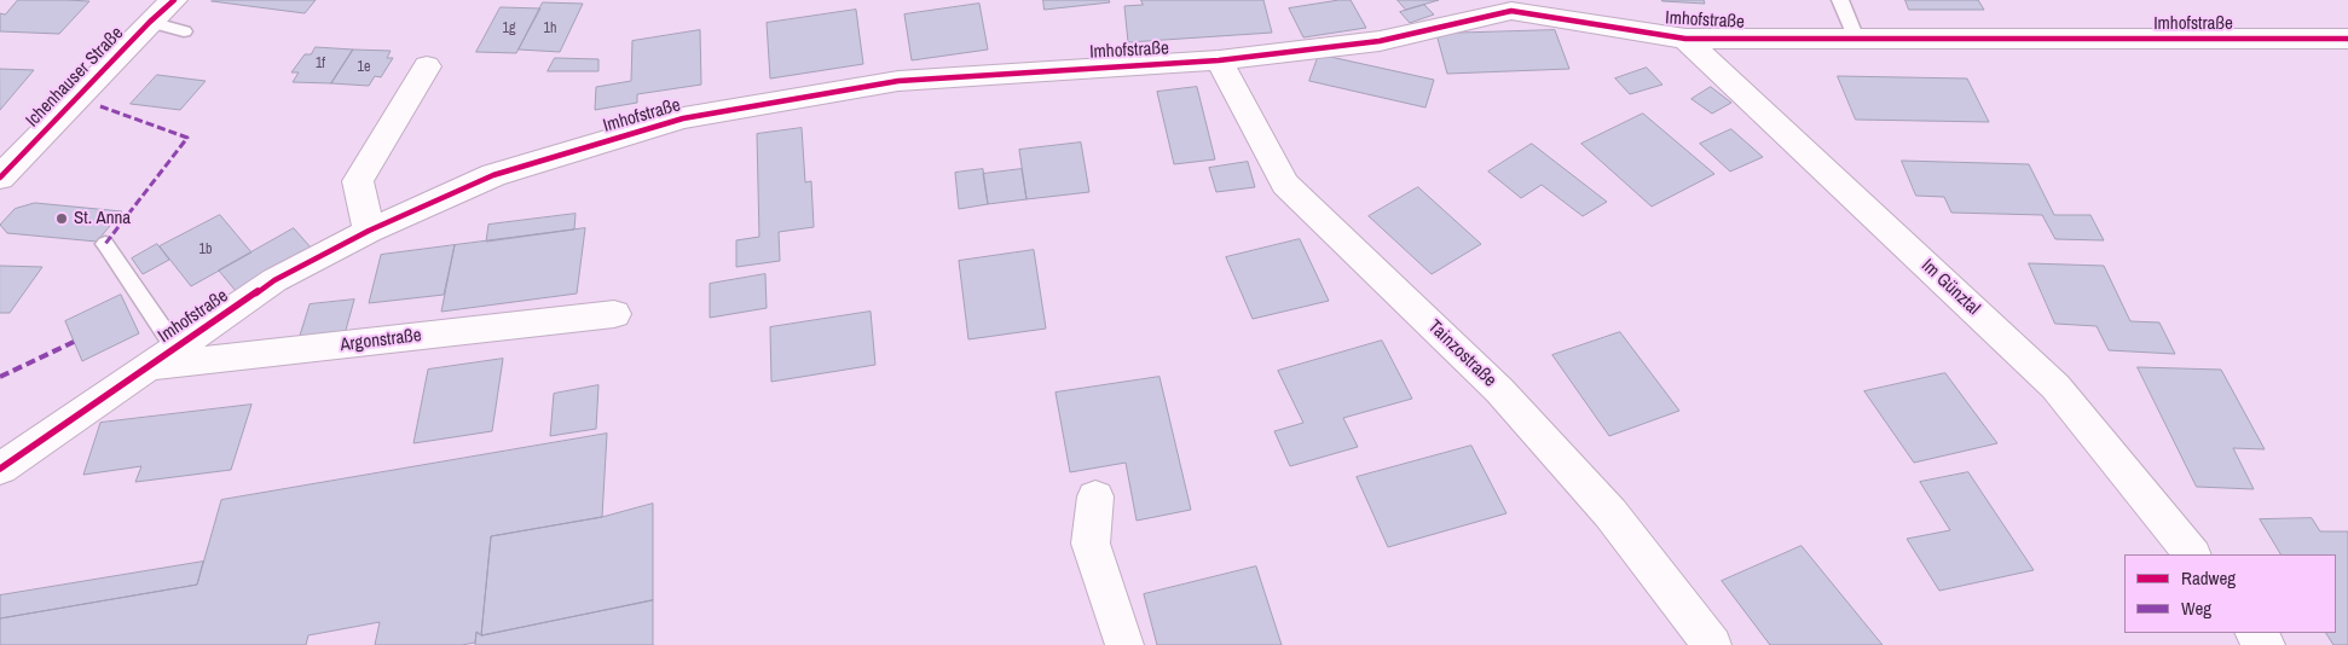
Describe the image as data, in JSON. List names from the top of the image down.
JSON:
{
  "streets": {
    "street": [
      "Imhofstraße",
      "Ichenhauser Straße",
      "Im Günztal",
      "Argonstraße",
      "Tainzostraße"
    ]
  },
  "crossings": [
    ["Imhofstraße", "Im Günztal"],
    ["Imhofstraße", "Argonstraße"],
    ["Imhofstraße", "Tainzostraße"]
  ],
  "places": ["St. Anna"],
  "house_numbers": [
    "1g",
    "1h",
    "1f",
    "1e",
    "1b"
  ],
  "legend": ["Radweg", "Weg"]
}
